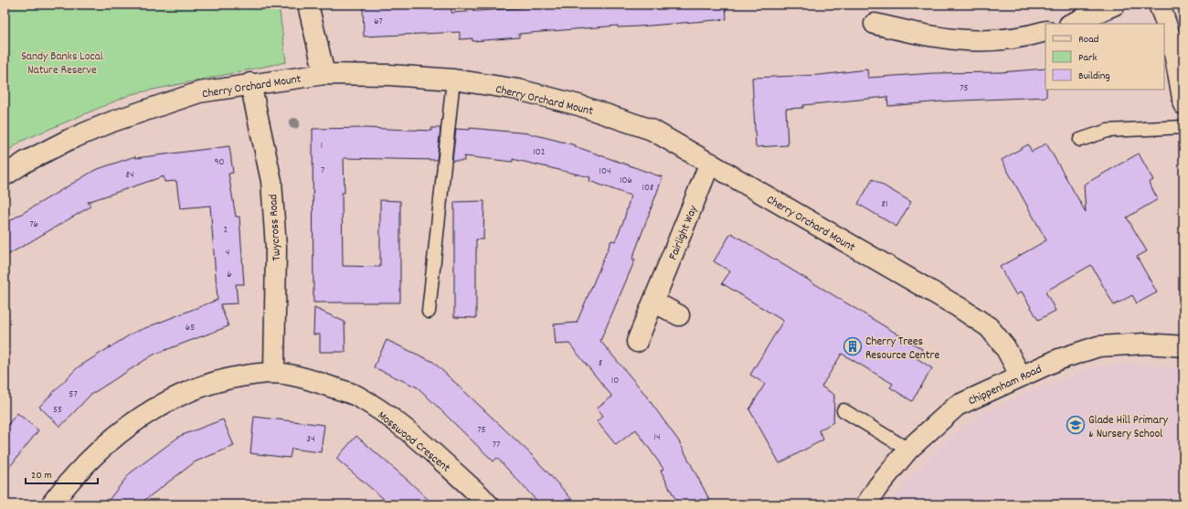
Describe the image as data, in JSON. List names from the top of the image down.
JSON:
{
  "streets": {
    "street": [
      "Cherry Orchard Mount",
      "Twycross Road",
      "Fairlight Way",
      "Chippenham Road",
      "Mosswood Crescent"
    ]
  },
  "crossings": [
    ["Cherry Orchard Mount", "Twycross Road"],
    ["Cherry Orchard Mount", "Fairlight Way"],
    ["Cherry Orchard Mount", "Chippenham Road"],
    ["Twycross Road", "Mosswood Crescent"]
  ],
  "parks": ["Sandy Banks Local Nature Reserve"],
  "places": {
    "building": ["Cherry Trees Resource Centre"],
    "school or university": ["Glade Hill Primary & Nursery School"]
  },
  "house_numbers": [
    "67",
    "75",
    "1",
    "102",
    "90",
    "7",
    "104",
    "84",
    "106",
    "108",
    "81",
    "76",
    "2",
    "4",
    "6",
    "65",
    "8",
    "10",
    "57",
    "55",
    "75",
    "14",
    "34",
    "77"
  ],
  "legend": ["Road", "Park", "Building"],
  "scale_bar": "20 m"
}
